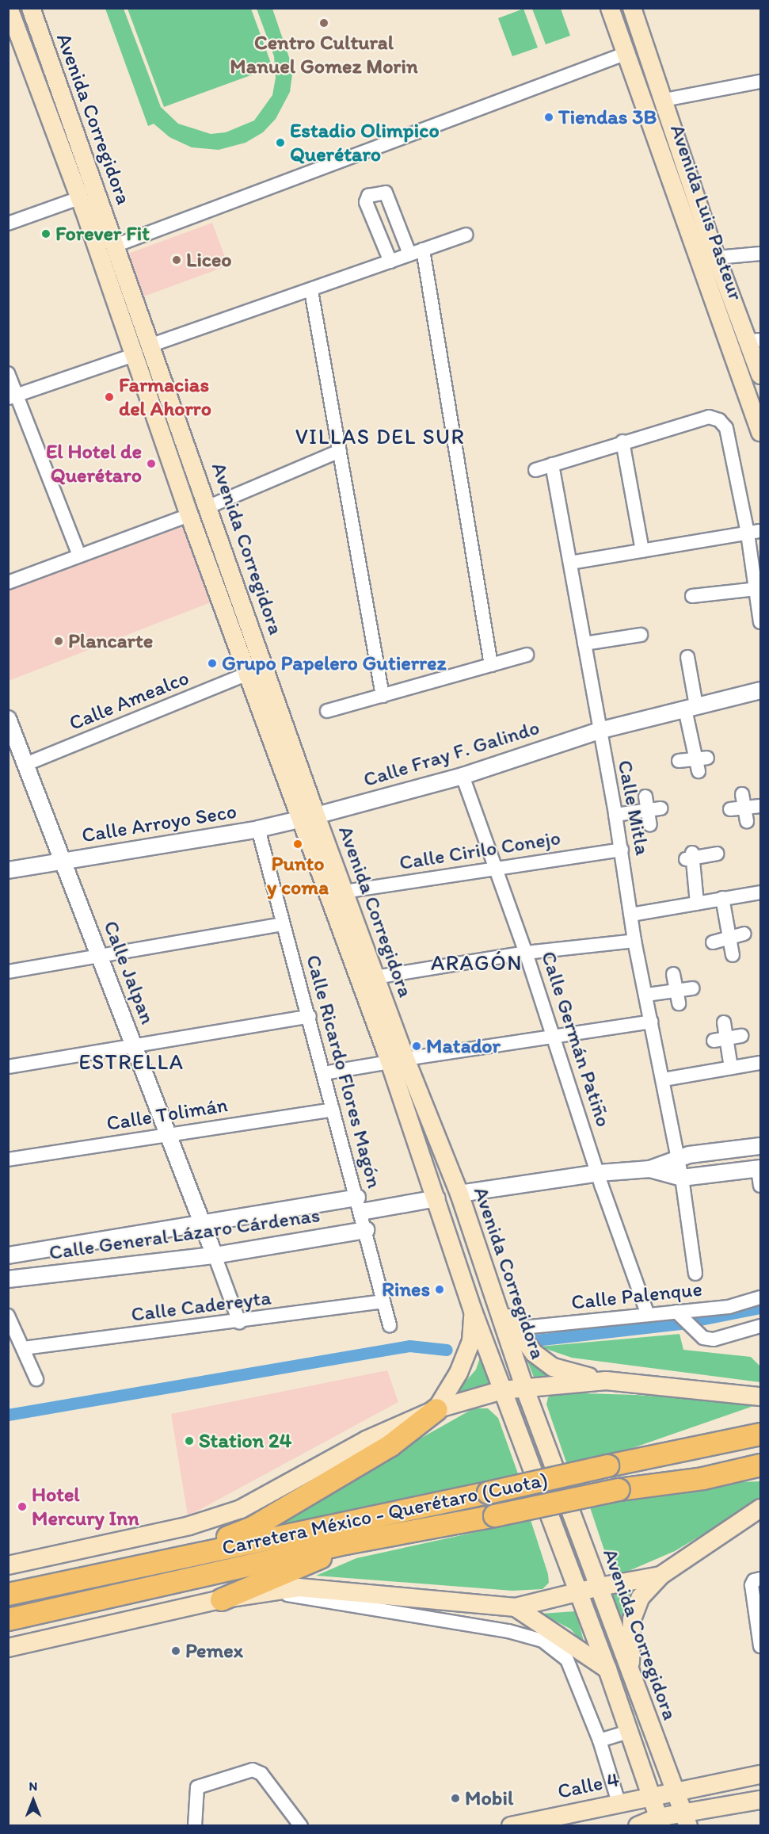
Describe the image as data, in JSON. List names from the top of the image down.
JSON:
{
  "streets": {
    "highway": ["Carretera México - Querétaro (Cuota)"],
    "main road": ["Avenida Corregidora", "Avenida Luis Pasteur", "Calle 4"],
    "street": [
      "Calle Amealco",
      "Calle Fray F. Galindo",
      "Calle Mitla",
      "Calle Arroyo Seco",
      "Calle Cirilo Conejo",
      "Calle Jalpan",
      "Calle Germán Patiño",
      "Calle Ricardo Flores Magón",
      "Calle Tolimán",
      "Calle General Lázaro Cárdenas",
      "Calle Palenque",
      "Calle Cadereyta"
    ]
  },
  "crossings": [
    ["Avenida Corregidora", "Calle Amealco"],
    ["Avenida Corregidora", "Calle Fray F. Galindo"],
    ["Avenida Corregidora", "Calle Arroyo Seco"],
    ["Avenida Corregidora", "Calle Cirilo Conejo"],
    ["Avenida Corregidora", "Calle General Lázaro Cárdenas"],
    ["Avenida Corregidora", "Calle 4"],
    ["Calle Amealco", "Calle Jalpan"],
    ["Calle Fray F. Galindo", "Calle Mitla"],
    ["Calle Fray F. Galindo", "Calle Arroyo Seco"],
    ["Calle Fray F. Galindo", "Calle Germán Patiño"],
    ["Calle Mitla", "Calle Cirilo Conejo"],
    ["Calle Arroyo Seco", "Calle Jalpan"],
    ["Calle Arroyo Seco", "Calle Ricardo Flores Magón"],
    ["Calle Cirilo Conejo", "Calle Germán Patiño"],
    ["Calle Jalpan", "Calle Tolimán"],
    ["Calle Jalpan", "Calle General Lázaro Cárdenas"],
    ["Calle Jalpan", "Calle Cadereyta"],
    ["Calle Germán Patiño", "Calle Palenque"],
    ["Calle Ricardo Flores Magón", "Calle Tolimán"],
    ["Calle Ricardo Flores Magón", "Calle General Lázaro Cárdenas"],
    ["Calle Ricardo Flores Magón", "Calle Cadereyta"]
  ],
  "districts": ["VILLAS DEL SUR", "ARAGÓN", "ESTRELLA"],
  "places": [
    "Centro Cultural Manuel Gomez Morin",
    "Tiendas 3B",
    "Estadio Olimpico Querétaro",
    "Forever Fit",
    "Liceo",
    "Farmacias del Ahorro",
    "El Hotel de Querétaro",
    "Plancarte",
    "Grupo Papelero Gutierrez",
    "Punto y coma",
    "Matador",
    "Rines",
    "Station 24",
    "Hotel Mercury Inn",
    "Pemex",
    "Mobil"
  ],
  "north": "top"
}
